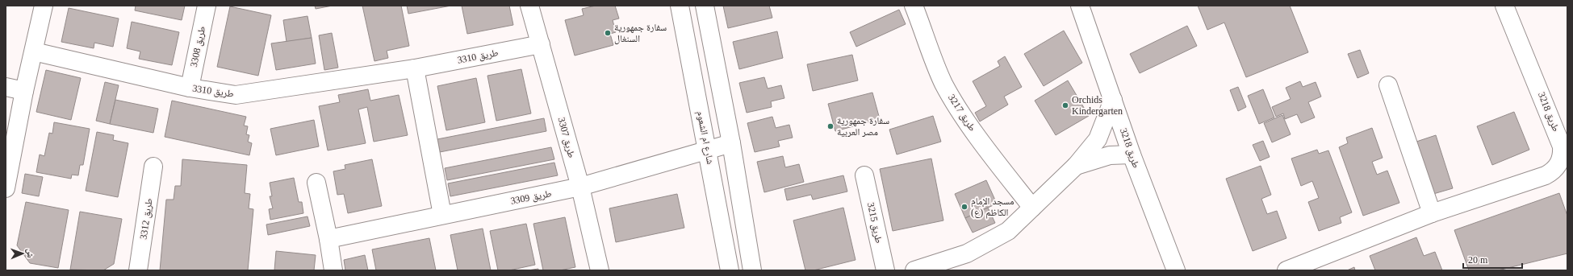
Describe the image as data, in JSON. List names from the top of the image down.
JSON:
{
  "streets": {
    "street": [
      "طريق 3308",
      "طريق 3310",
      "طريق 3218",
      "طريق 3217",
      "طريق 3307",
      "شارع ام الشعوم",
      "طريق 3309",
      "طريق 3312",
      "طريق 3215"
    ]
  },
  "crossings": [
    ["طريق 3308", "طريق 3310"],
    ["طريق 3310", "طريق 3307"],
    ["طريق 3307", "طريق 3309"],
    ["شارع ام الشعوم", "طريق 3309"]
  ],
  "places": [
    "سفارة جمهورية السنغال",
    "Orchids Kindergarten",
    "سفارة جمهورية مصر العربية",
    "مسجد الإمام الكاظم (ع)"
  ],
  "scale_bar": "20 m",
  "north": "right"
}
